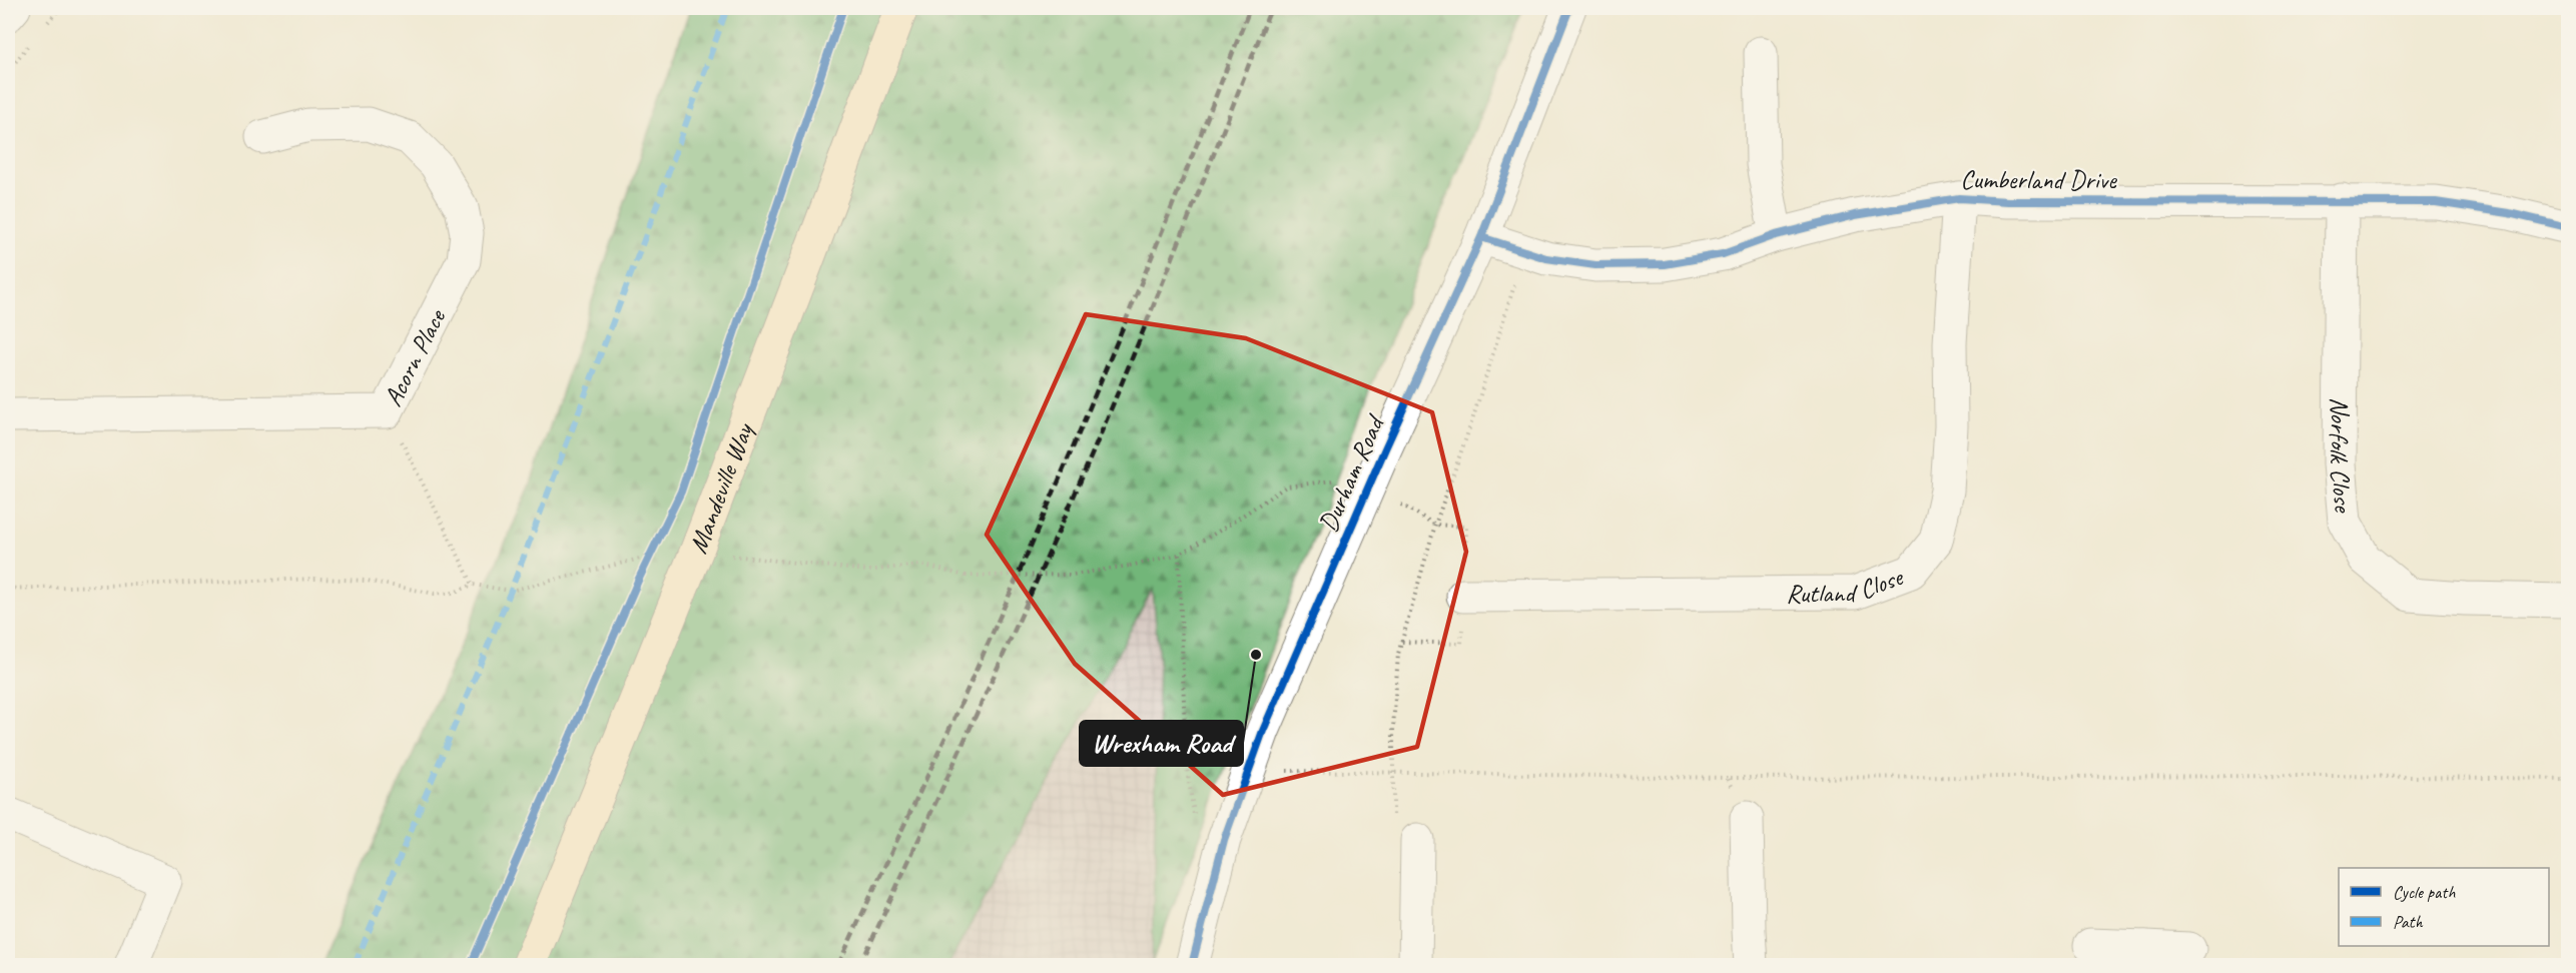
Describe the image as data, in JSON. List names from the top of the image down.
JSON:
{
  "streets": {
    "main road": ["Mandeville Way"],
    "street": [
      "Cumberland Drive",
      "Acorn Place",
      "Norfolk Close",
      "Durham Road",
      "Rutland Close"
    ]
  },
  "crossings": [
    ["Cumberland Drive", "Norfolk Close"],
    ["Cumberland Drive", "Durham Road"],
    ["Cumberland Drive", "Rutland Close"]
  ],
  "places": ["Wrexham Road"],
  "legend": ["Cycle path", "Path"]
}
